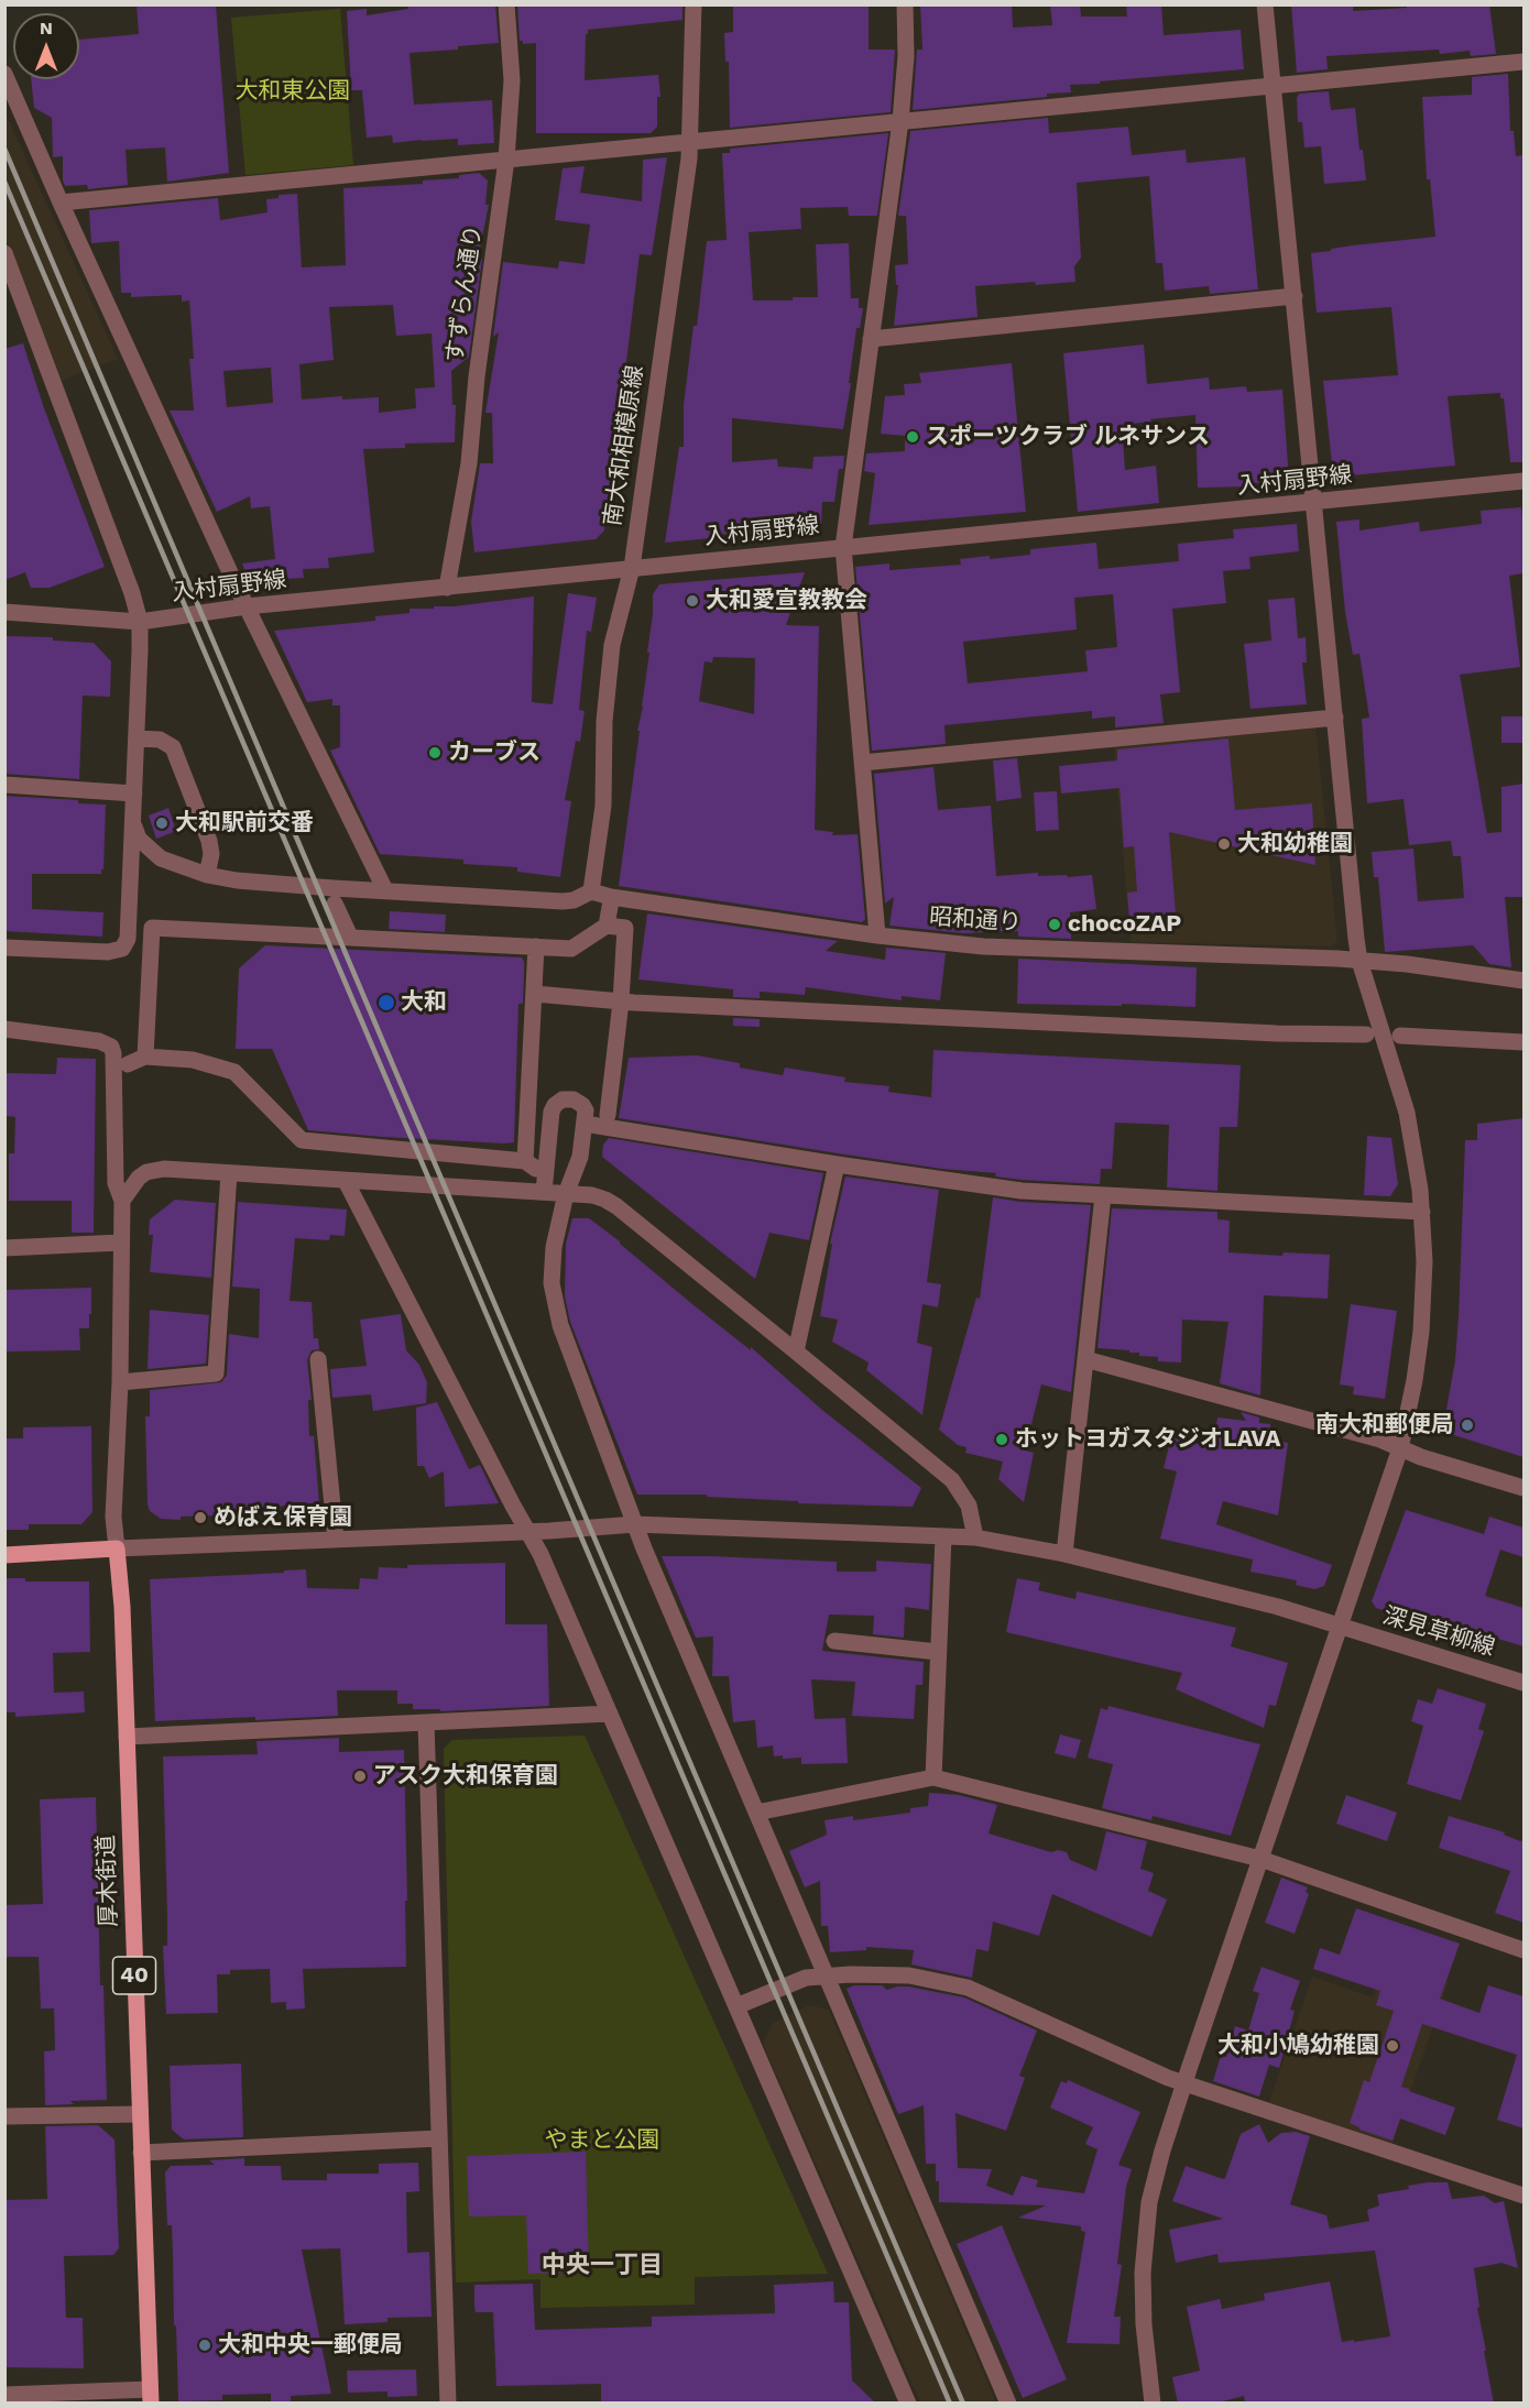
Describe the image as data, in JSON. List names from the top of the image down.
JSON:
{
  "streets": {
    "main road": ["厚木街道", "40"],
    "street": [
      "すずらん通り",
      "南大和相模原線",
      "入村扇野線",
      "昭和通り",
      "深見草柳線"
    ]
  },
  "crossings": [
    ["すずらん通り", "入村扇野線"],
    ["南大和相模原線", "入村扇野線"],
    ["南大和相模原線", "昭和通り"],
    ["深見草柳線", "厚木街道"]
  ],
  "districts": ["中央一丁目"],
  "parks": ["大和東公園", "やまと公園"],
  "places": [
    "スポーツクラブ ルネサンス",
    "大和愛宣教教会",
    "カーブス",
    "大和駅前交番",
    "大和幼稚園",
    "chocoZAP",
    "大和",
    "南大和郵便局",
    "ホットヨガスタジオLAVA",
    "めばえ保育園",
    "アスク大和保育園",
    "大和小鳩幼稚園",
    "大和中央一郵便局"
  ],
  "north": "top"
}
